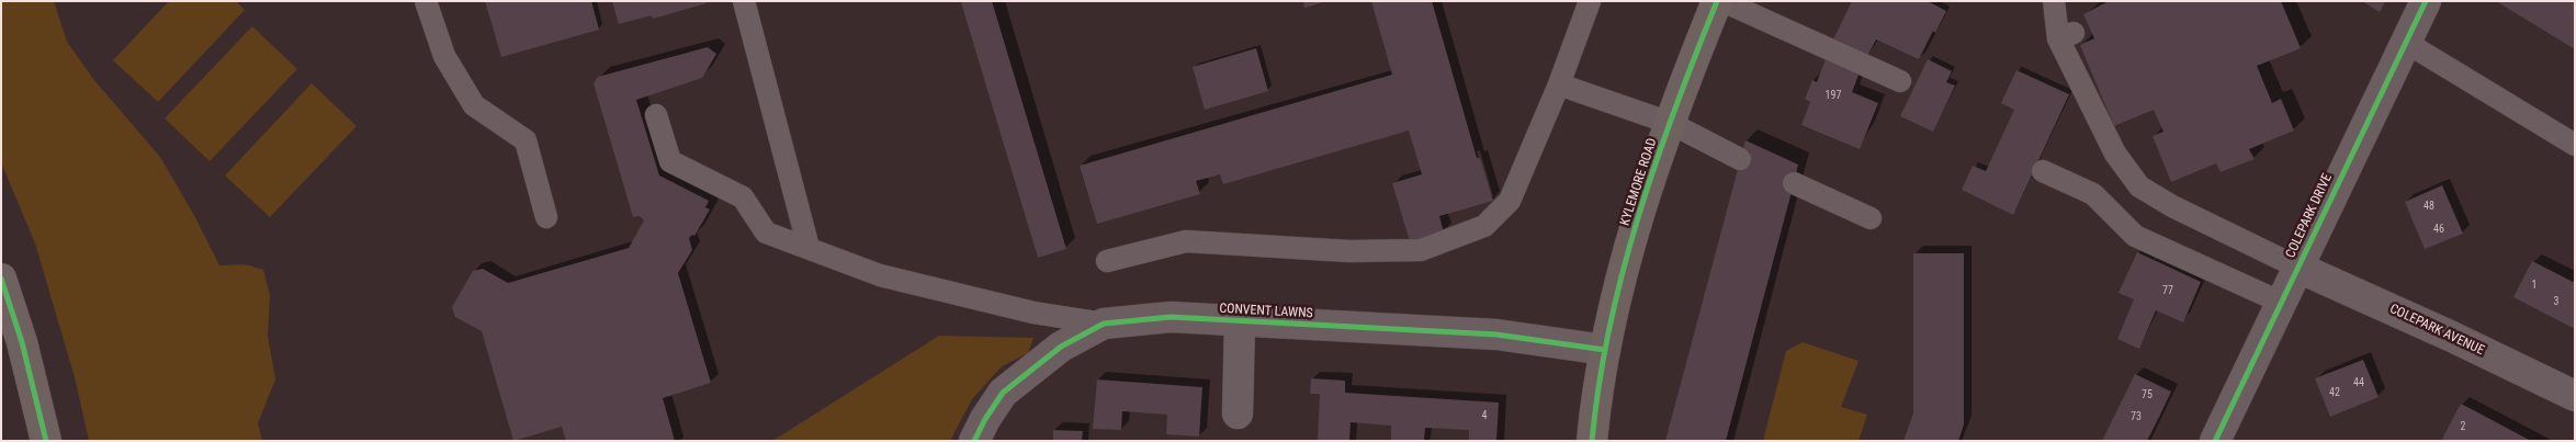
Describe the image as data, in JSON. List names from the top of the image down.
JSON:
{
  "streets": {
    "main road": ["KYLEMORE ROAD"],
    "street": ["COLEPARK DRIVE", "CONVENT LAWNS", "COLEPARK AVENUE"]
  },
  "crossings": [
    ["KYLEMORE ROAD", "CONVENT LAWNS"],
    ["COLEPARK DRIVE", "COLEPARK AVENUE"]
  ],
  "house_numbers": [
    "197",
    "48",
    "46",
    "1",
    "77",
    "3",
    "44",
    "42",
    "75",
    "4",
    "73",
    "2"
  ]
}
